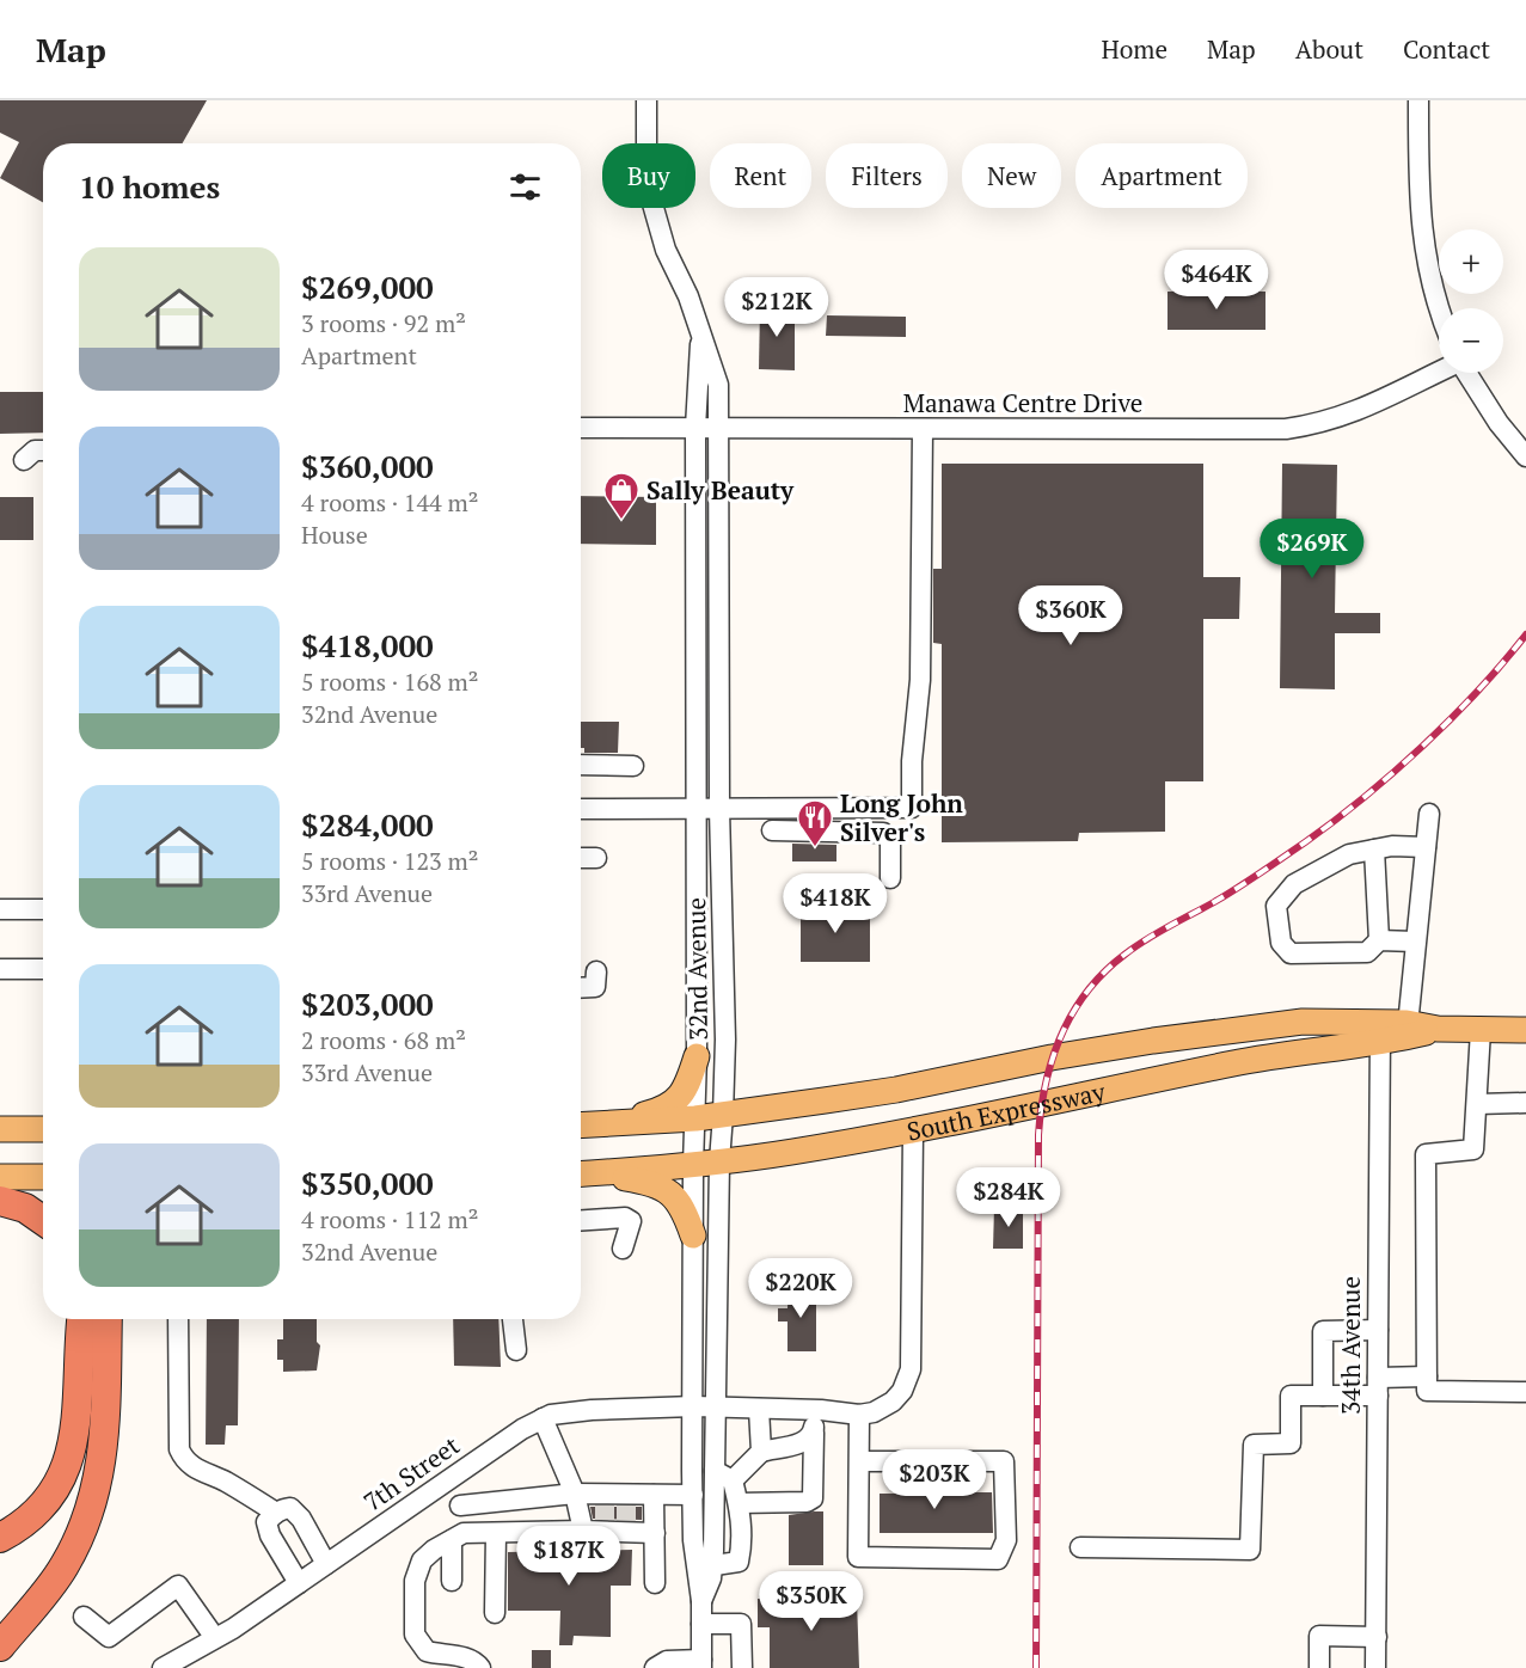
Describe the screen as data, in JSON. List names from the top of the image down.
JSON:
{
  "streets": {
    "main road": ["South Expressway"],
    "street": [
      "Manawa Centre Drive",
      "32nd Avenue",
      "34th Avenue",
      "7th Street"
    ]
  },
  "crossings": [
    ["Manawa Centre Drive", "32nd Avenue"],
    ["32nd Avenue", "South Expressway"],
    ["32nd Avenue", "7th Street"],
    ["South Expressway", "34th Avenue"]
  ],
  "places": {
    "shop": ["Sally Beauty"],
    "restaurant": ["Long John Silver's"]
  },
  "page": {
    "header": "Map",
    "nav": [
      "Home",
      "Map",
      "About",
      "Contact"
    ],
    "chip": [
      "Buy",
      "Rent",
      "Filters",
      "New",
      "Apartment"
    ],
    "heading": "10 homes",
    "map_buttons": ["+", "−"],
    "list": [
      {
        "name": "$269,000",
        "note": "3 rooms · 92 m² · Apartment"
      },
      {
        "name": "$360,000",
        "note": "4 rooms · 144 m² · House"
      },
      {
        "name": "$418,000",
        "note": "5 rooms · 168 m² · 32nd Avenue"
      },
      {
        "name": "$284,000",
        "note": "5 rooms · 123 m² · 33rd Avenue"
      },
      {
        "name": "$203,000",
        "note": "2 rooms · 68 m² · 33rd Avenue"
      },
      {
        "name": "$350,000",
        "note": "4 rooms · 112 m² · 32nd Avenue"
      }
    ],
    "price": [
      "$464K",
      "$212K",
      "$269K",
      "$360K",
      "$418K",
      "$284K",
      "$220K",
      "$203K",
      "$187K",
      "$350K"
    ]
  }
}
